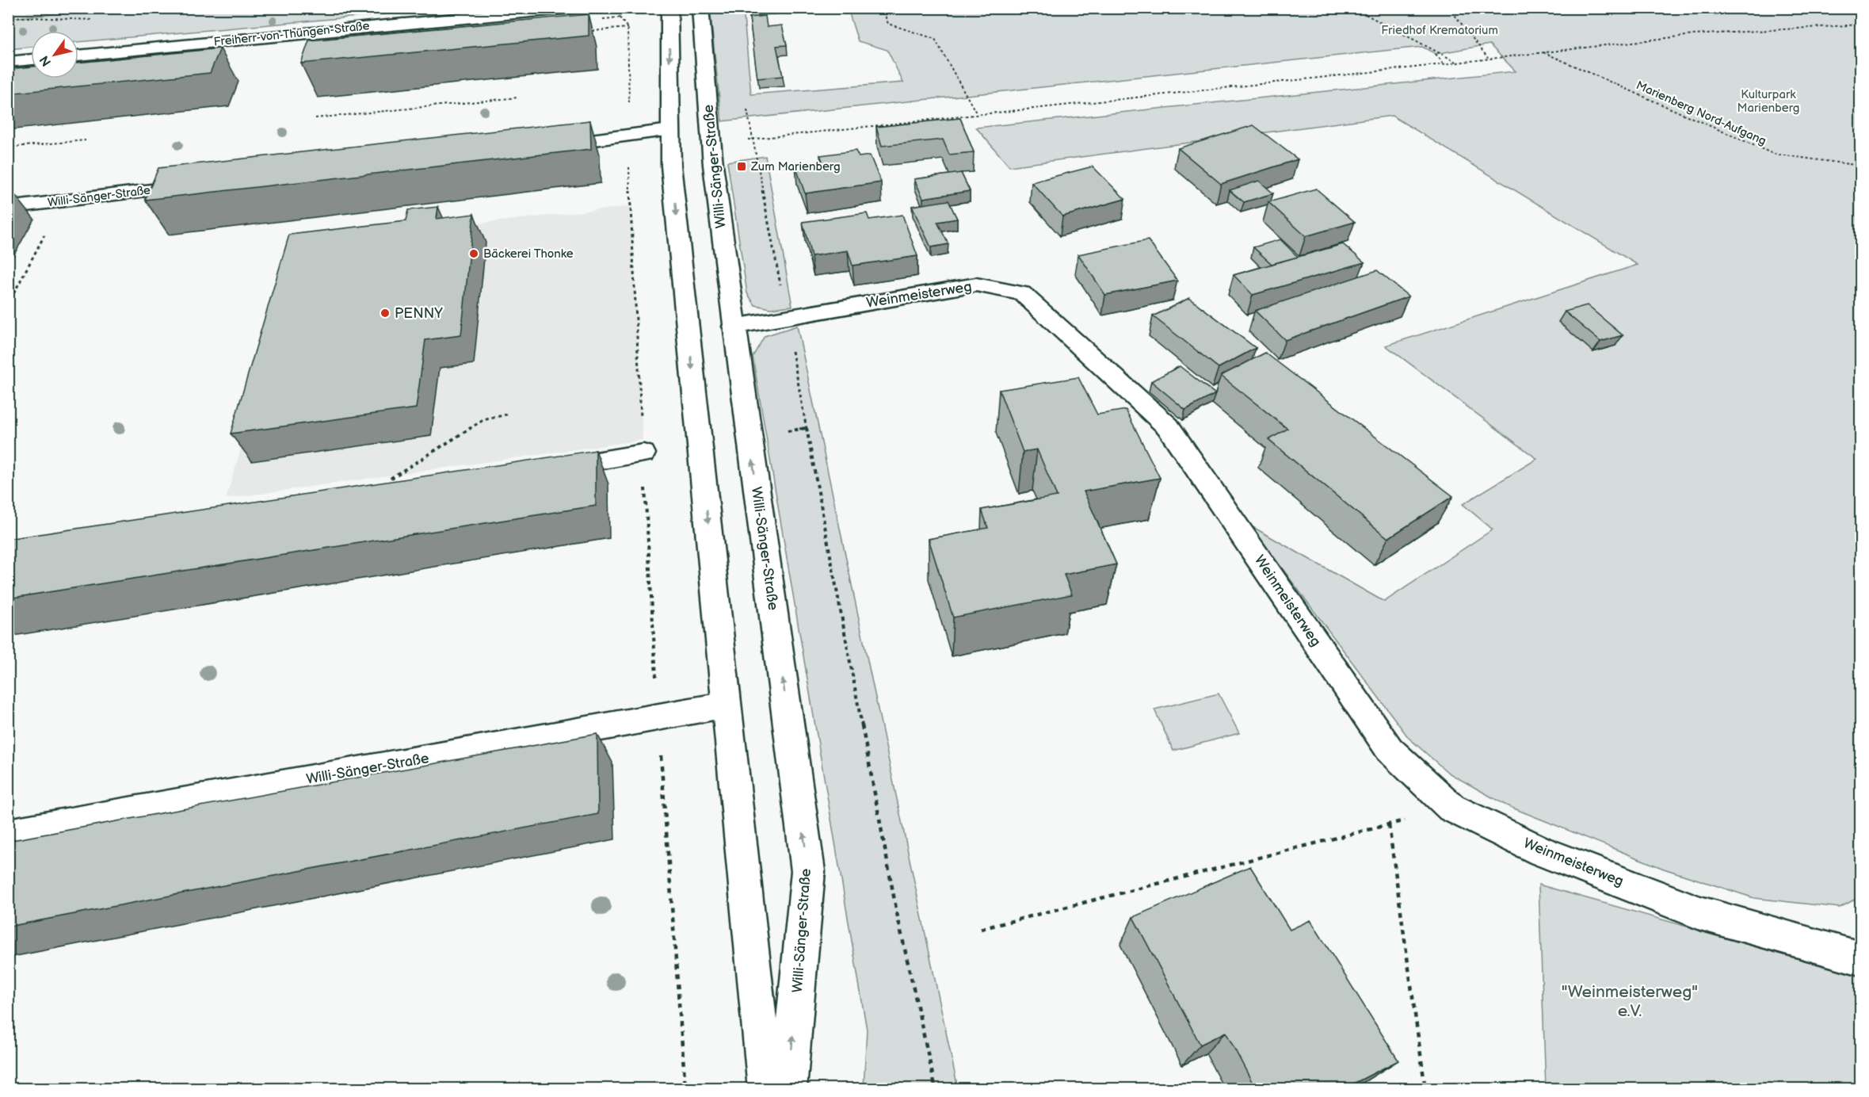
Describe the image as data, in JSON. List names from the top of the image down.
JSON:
{
  "streets": {
    "main road": ["Freiherr-von-Thüngen-Straße", "Willi-Sänger-Straße", "Weinmeisterweg"],
    "path": ["Marienberg Nord-Aufgang"]
  },
  "crossings": [
    ["Willi-Sänger-Straße", "Weinmeisterweg"]
  ],
  "parks": ["Friedhof Krematorium", "Kulturpark Marienberg", "\"Weinmeisterweg\" e.V."],
  "places": {
    "transit": ["Zum Marienberg"],
    "other": ["Bäckerei Thonke", "PENNY"]
  },
  "north": "bottom left"
}
